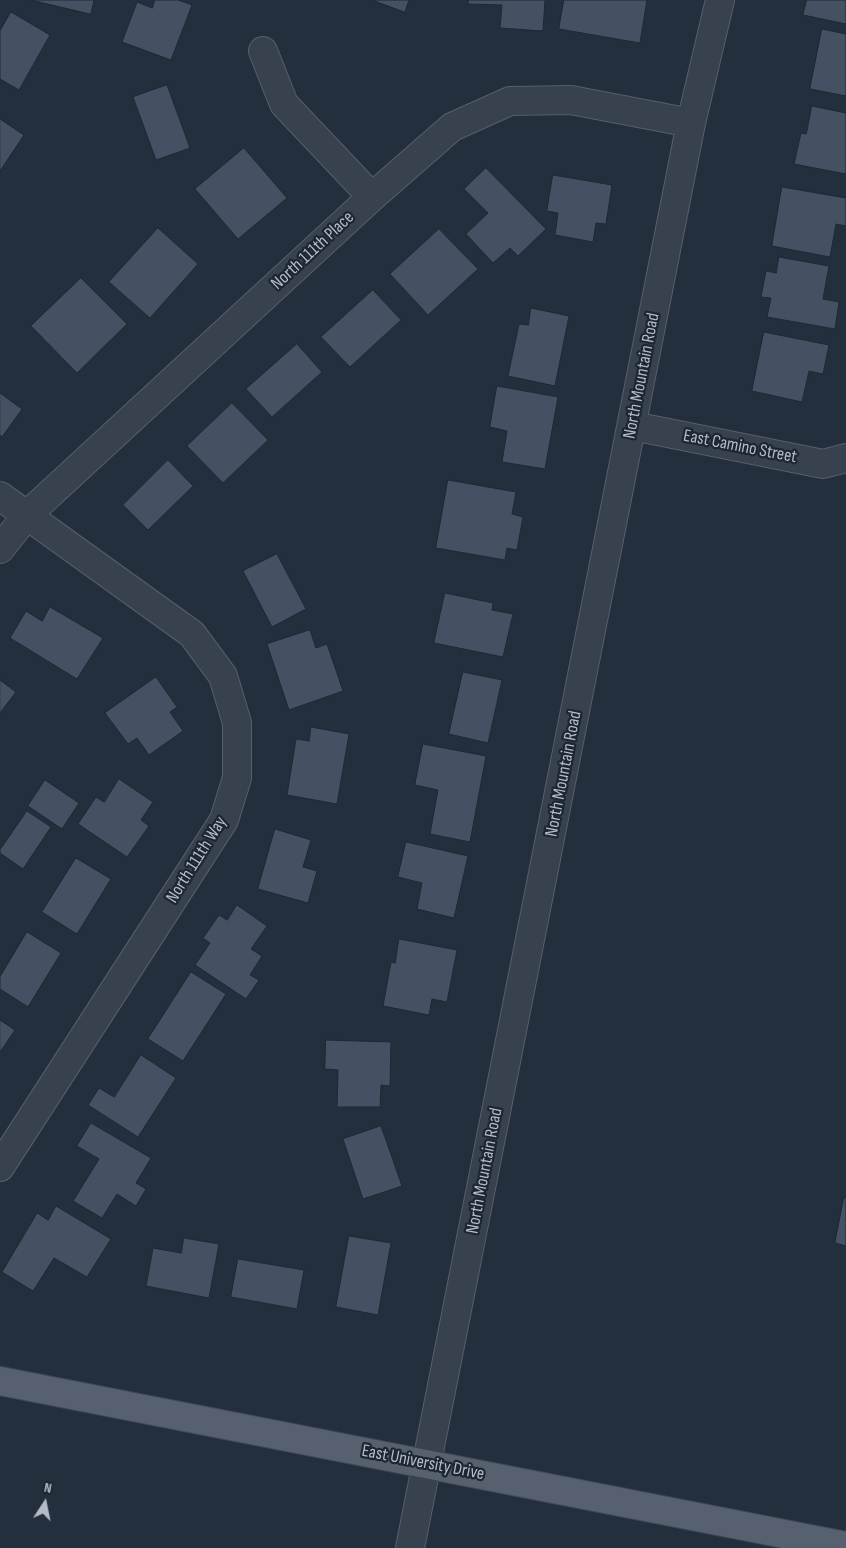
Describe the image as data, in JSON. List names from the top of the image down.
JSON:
{
  "streets": {
    "main road": ["East University Drive"],
    "street": [
      "North 111th Place",
      "North Mountain Road",
      "East Camino Street",
      "North 111th Way"
    ]
  },
  "crossings": [
    ["North 111th Place", "North Mountain Road"],
    ["North 111th Place", "North 111th Way"],
    ["North Mountain Road", "East Camino Street"],
    ["North Mountain Road", "East University Drive"]
  ],
  "north": "top"
}
